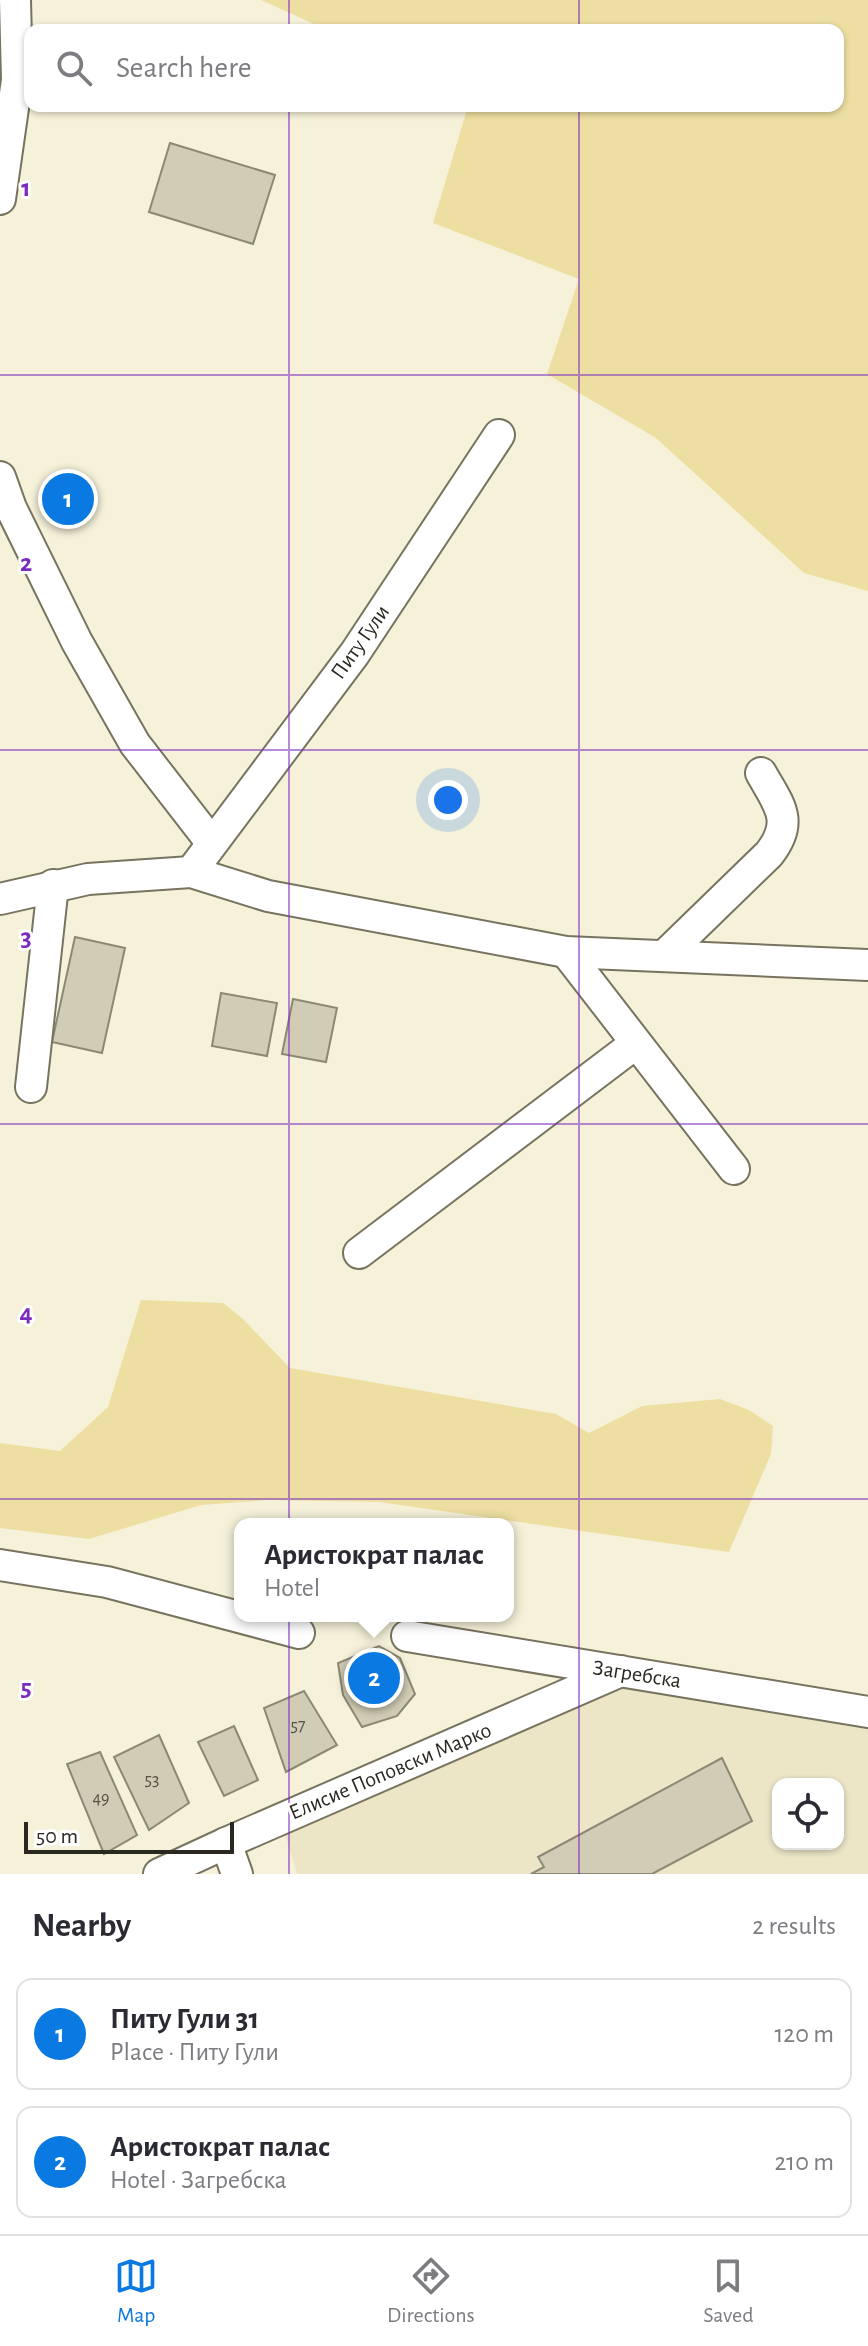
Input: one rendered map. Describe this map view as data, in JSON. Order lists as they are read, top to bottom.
{
  "streets": {
    "street": ["Питу Гули", "Загребска", "Елисие Поповски Марко"]
  },
  "crossings": [
    ["Загребска", "Елисие Поповски Марко"]
  ],
  "house_numbers": ["57", "53", "49"],
  "scale_bar": "50 m",
  "page": {
    "search": "Search here",
    "pins": ["1", "2"],
    "popup": ["Аристократ палас", "Hotel"],
    "scale": "50 m",
    "heading": ["Nearby", "2 results"],
    "list": [
      {
        "mark": "1",
        "name": "Питу Гули 31",
        "note": "Place · Питу Гули",
        "value": "120 m"
      },
      {
        "mark": "2",
        "name": "Аристократ палас",
        "note": "Hotel · Загребска",
        "value": "210 m"
      }
    ],
    "nav": ["Map", "Directions", "Saved"]
  },
  "grid": {
    "rows": [
      "1",
      "2",
      "3",
      "4",
      "5"
    ]
  }
}
